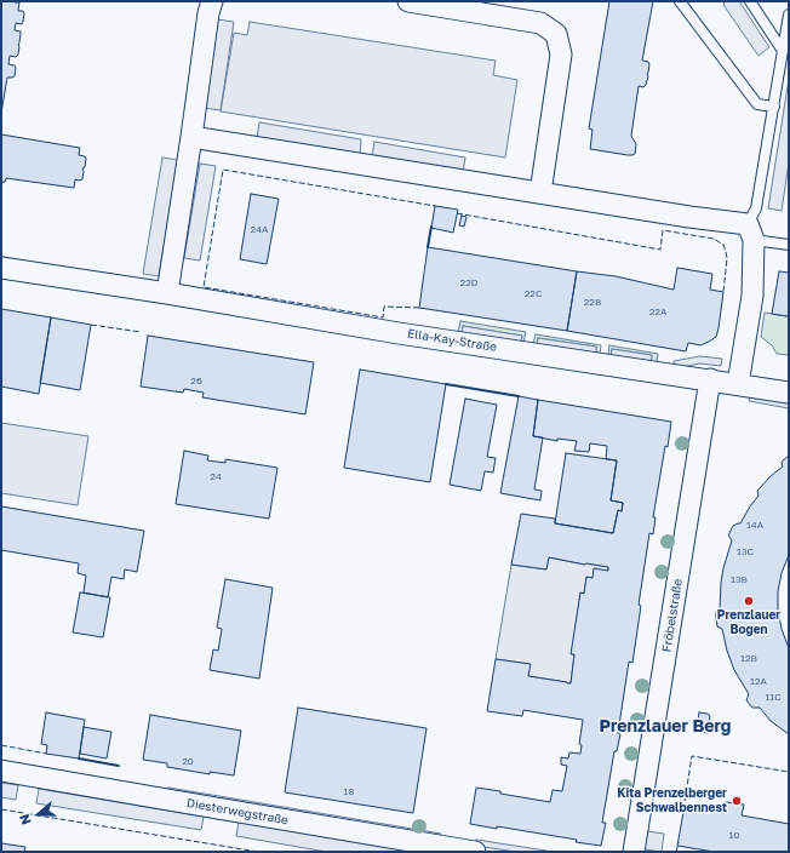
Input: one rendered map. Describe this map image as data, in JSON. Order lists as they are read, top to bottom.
{
  "streets": {
    "street": ["Ella-Kay-Straße", "Fröbelstraße", "Diesterwegstraße"]
  },
  "crossings": [
    ["Ella-Kay-Straße", "Fröbelstraße"]
  ],
  "districts": ["Prenzlauer Berg"],
  "places": ["Prenzlauer Bogen", "Kita Prenzelberger Schwalbennest"],
  "house_numbers": [
    "24A",
    "22D",
    "22C",
    "22B",
    "22A",
    "26",
    "24",
    "14A",
    "13C",
    "13B",
    "12B",
    "12A",
    "11C",
    "20",
    "18",
    "10"
  ],
  "north": "left"
}
